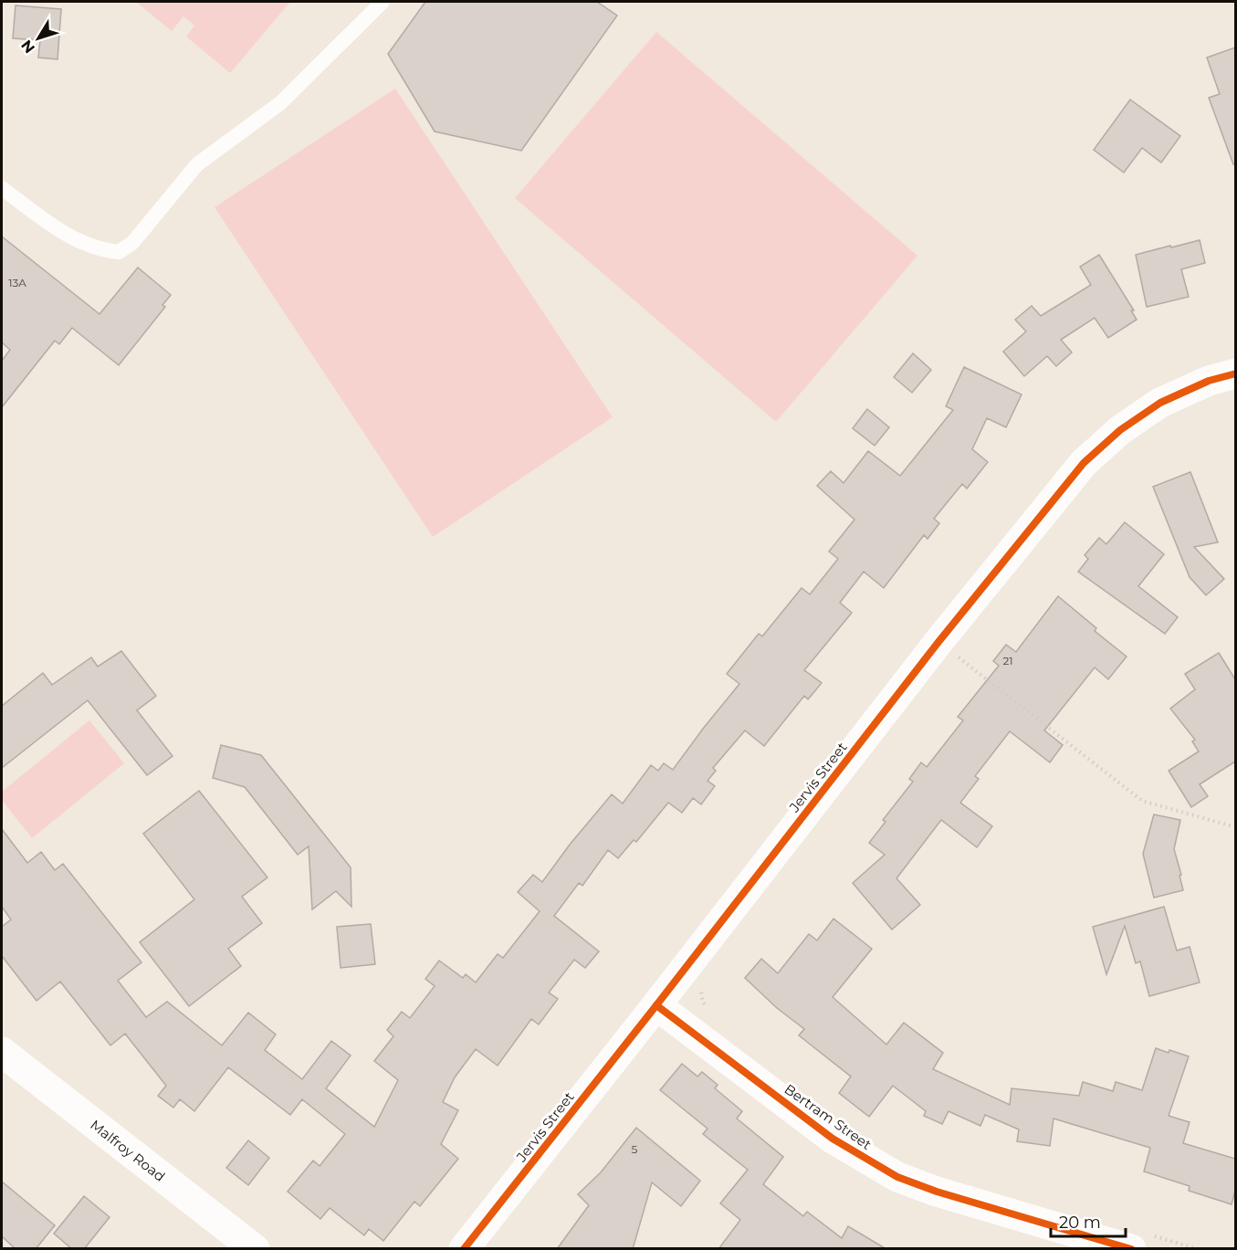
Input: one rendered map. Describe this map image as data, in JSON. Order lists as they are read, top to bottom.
{
  "streets": {
    "street": ["Jervis Street", "Bertram Street", "Malfroy Road"]
  },
  "crossings": [
    ["Jervis Street", "Bertram Street"]
  ],
  "house_numbers": ["13A", "21", "5"],
  "scale_bar": "20 m",
  "north": "bottom left"
}
